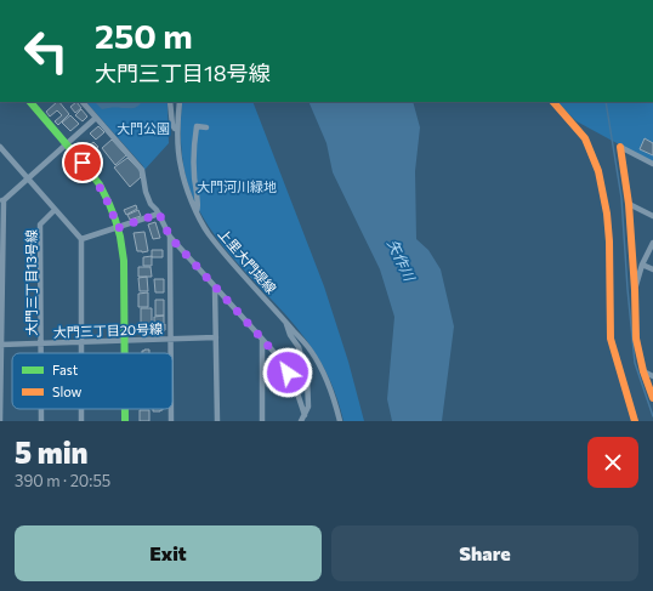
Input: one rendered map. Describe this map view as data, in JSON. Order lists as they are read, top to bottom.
{
  "streets": {
    "street": ["上里大門堤線", "大門三丁目13号線", "大門三丁目20号線"]
  },
  "crossings": [
    ["大門三丁目13号線", "大門三丁目20号線"]
  ],
  "water": ["矢作川"],
  "parks": ["大門公園", "大門河川緑地"],
  "legend": ["Fast", "Slow"],
  "page": {
    "turn": ["250 m", "大門三丁目18号線"],
    "heading": ["5 min", "390 m · 20:55"],
    "buttons": ["Exit", "Share"]
  }
}
